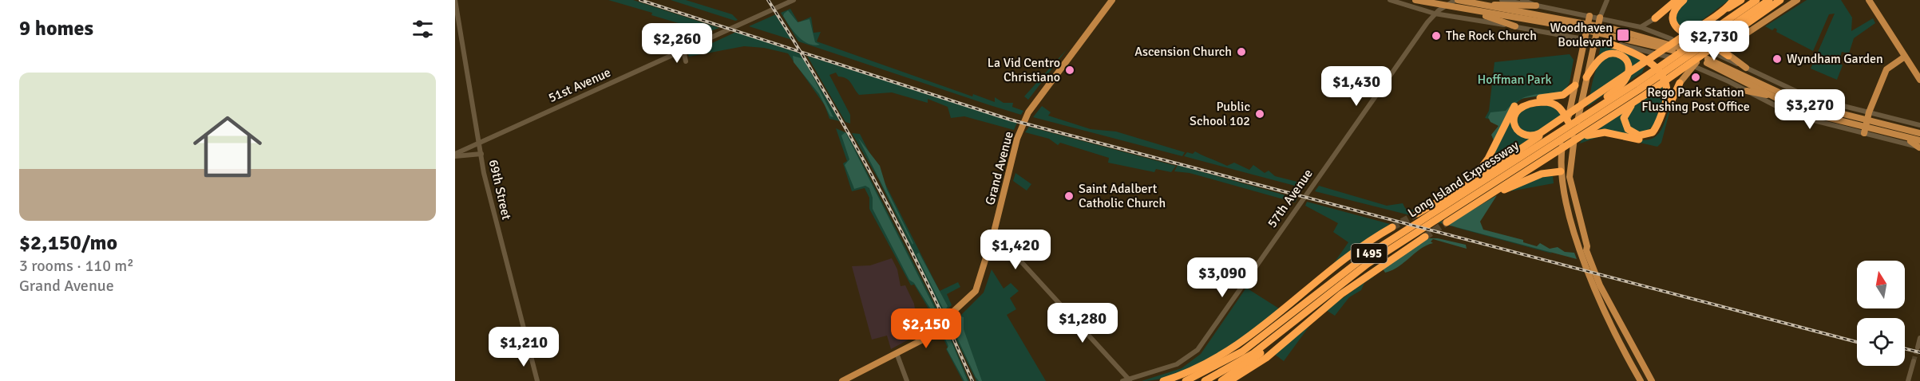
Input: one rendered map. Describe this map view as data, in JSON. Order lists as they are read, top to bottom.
{
  "streets": {
    "highway": ["Long Island Expressway", "I 495"],
    "main road": ["Grand Avenue"],
    "street": ["51st Avenue", "69th Street", "57th Avenue"]
  },
  "crossings": [
    ["51st Avenue", "69th Street"]
  ],
  "parks": ["Hoffman Park"],
  "places": {
    "transit": ["Woodhaven Boulevard"],
    "other": [
      "The Rock Church",
      "Ascension Church",
      "Wyndham Garden",
      "La Vid Centro Christiano",
      "Rego Park Station Flushing Post Office",
      "Public School 102",
      "Saint Adalbert Catholic Church"
    ]
  },
  "north": "top",
  "page": {
    "heading": "9 homes",
    "price": [
      "$2,730",
      "$2,260",
      "$1,430",
      "$3,270",
      "$1,420",
      "$3,090",
      "$1,280",
      "$2,150",
      "$1,210"
    ],
    "list": [
      {
        "name": "$2,150/mo",
        "note": "3 rooms · 110 m² · Grand Avenue"
      }
    ]
  }
}
